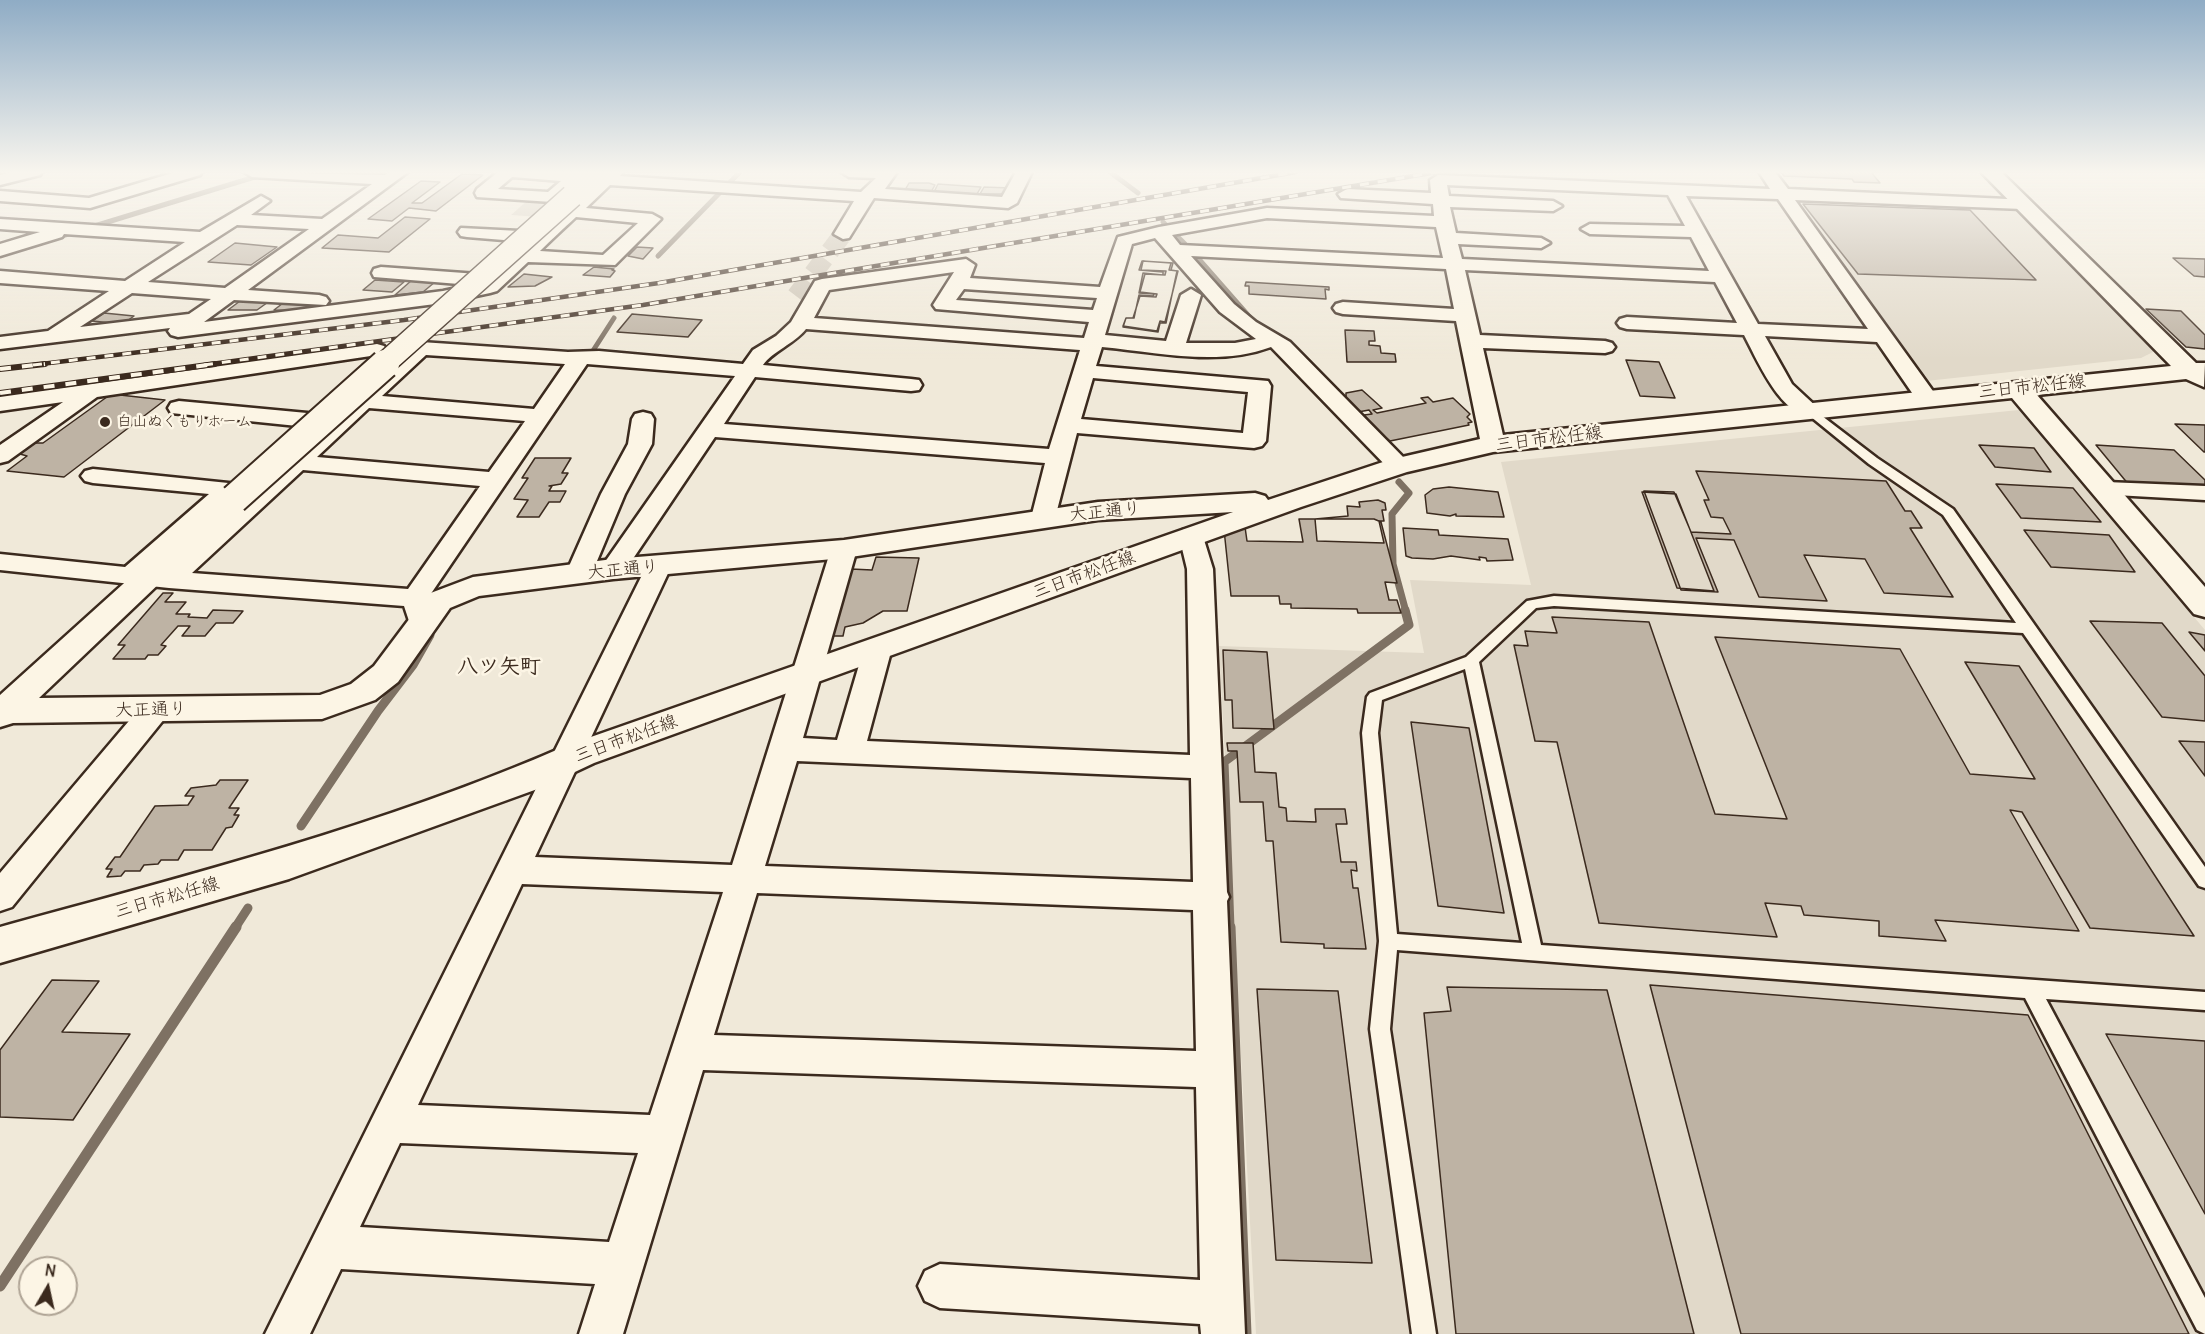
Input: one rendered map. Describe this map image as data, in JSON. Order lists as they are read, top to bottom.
{
  "streets": {
    "street": ["三日市松任線", "大正通り"]
  },
  "crossings": [
    ["三日市松任線", "大正通り"]
  ],
  "districts": ["八ツ矢町"],
  "places": ["白山ぬくもりホーム"],
  "north": "top"
}
